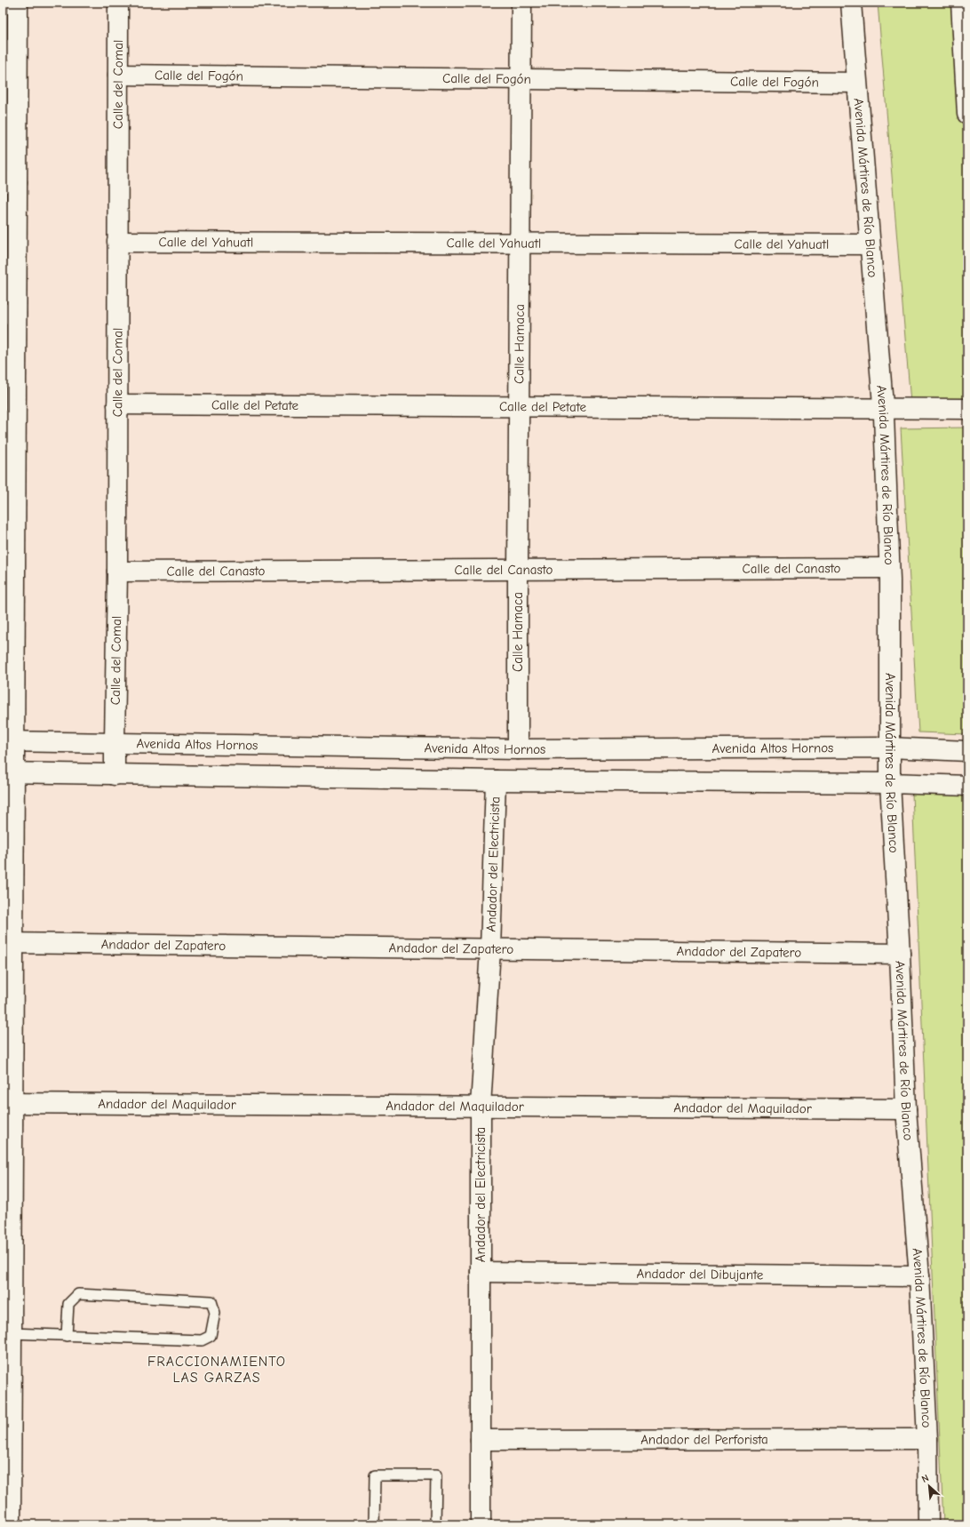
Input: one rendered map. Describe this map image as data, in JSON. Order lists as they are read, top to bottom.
{
  "streets": {
    "street": [
      "Calle del Fogón",
      "Calle del Comal",
      "Avenida Mártires de Río Blanco",
      "Calle del Yahuatl",
      "Calle Hamaca",
      "Calle del Petate",
      "Calle del Canasto",
      "Avenida Altos Hornos",
      "Andador del Electricista",
      "Andador del Zapatero",
      "Andador del Maquilador",
      "Andador del Dibujante",
      "Andador del Perforista"
    ]
  },
  "crossings": [
    ["Calle del Fogón", "Calle del Comal"],
    ["Calle del Fogón", "Avenida Mártires de Río Blanco"],
    ["Calle del Fogón", "Calle Hamaca"],
    ["Calle del Comal", "Calle del Yahuatl"],
    ["Calle del Comal", "Calle del Petate"],
    ["Calle del Comal", "Calle del Canasto"],
    ["Calle del Comal", "Avenida Altos Hornos"],
    ["Avenida Mártires de Río Blanco", "Calle del Yahuatl"],
    ["Avenida Mártires de Río Blanco", "Calle del Petate"],
    ["Avenida Mártires de Río Blanco", "Calle del Canasto"],
    ["Avenida Mártires de Río Blanco", "Avenida Altos Hornos"],
    ["Avenida Mártires de Río Blanco", "Andador del Zapatero"],
    ["Avenida Mártires de Río Blanco", "Andador del Maquilador"],
    ["Avenida Mártires de Río Blanco", "Andador del Dibujante"],
    ["Avenida Mártires de Río Blanco", "Andador del Perforista"],
    ["Calle del Yahuatl", "Calle Hamaca"],
    ["Calle Hamaca", "Calle del Petate"],
    ["Calle Hamaca", "Calle del Canasto"],
    ["Calle Hamaca", "Avenida Altos Hornos"],
    ["Andador del Electricista", "Andador del Zapatero"],
    ["Andador del Electricista", "Andador del Maquilador"],
    ["Andador del Electricista", "Andador del Dibujante"],
    ["Andador del Electricista", "Andador del Perforista"]
  ],
  "districts": ["FRACCIONAMIENTO LAS GARZAS"],
  "north": "top left"
}
